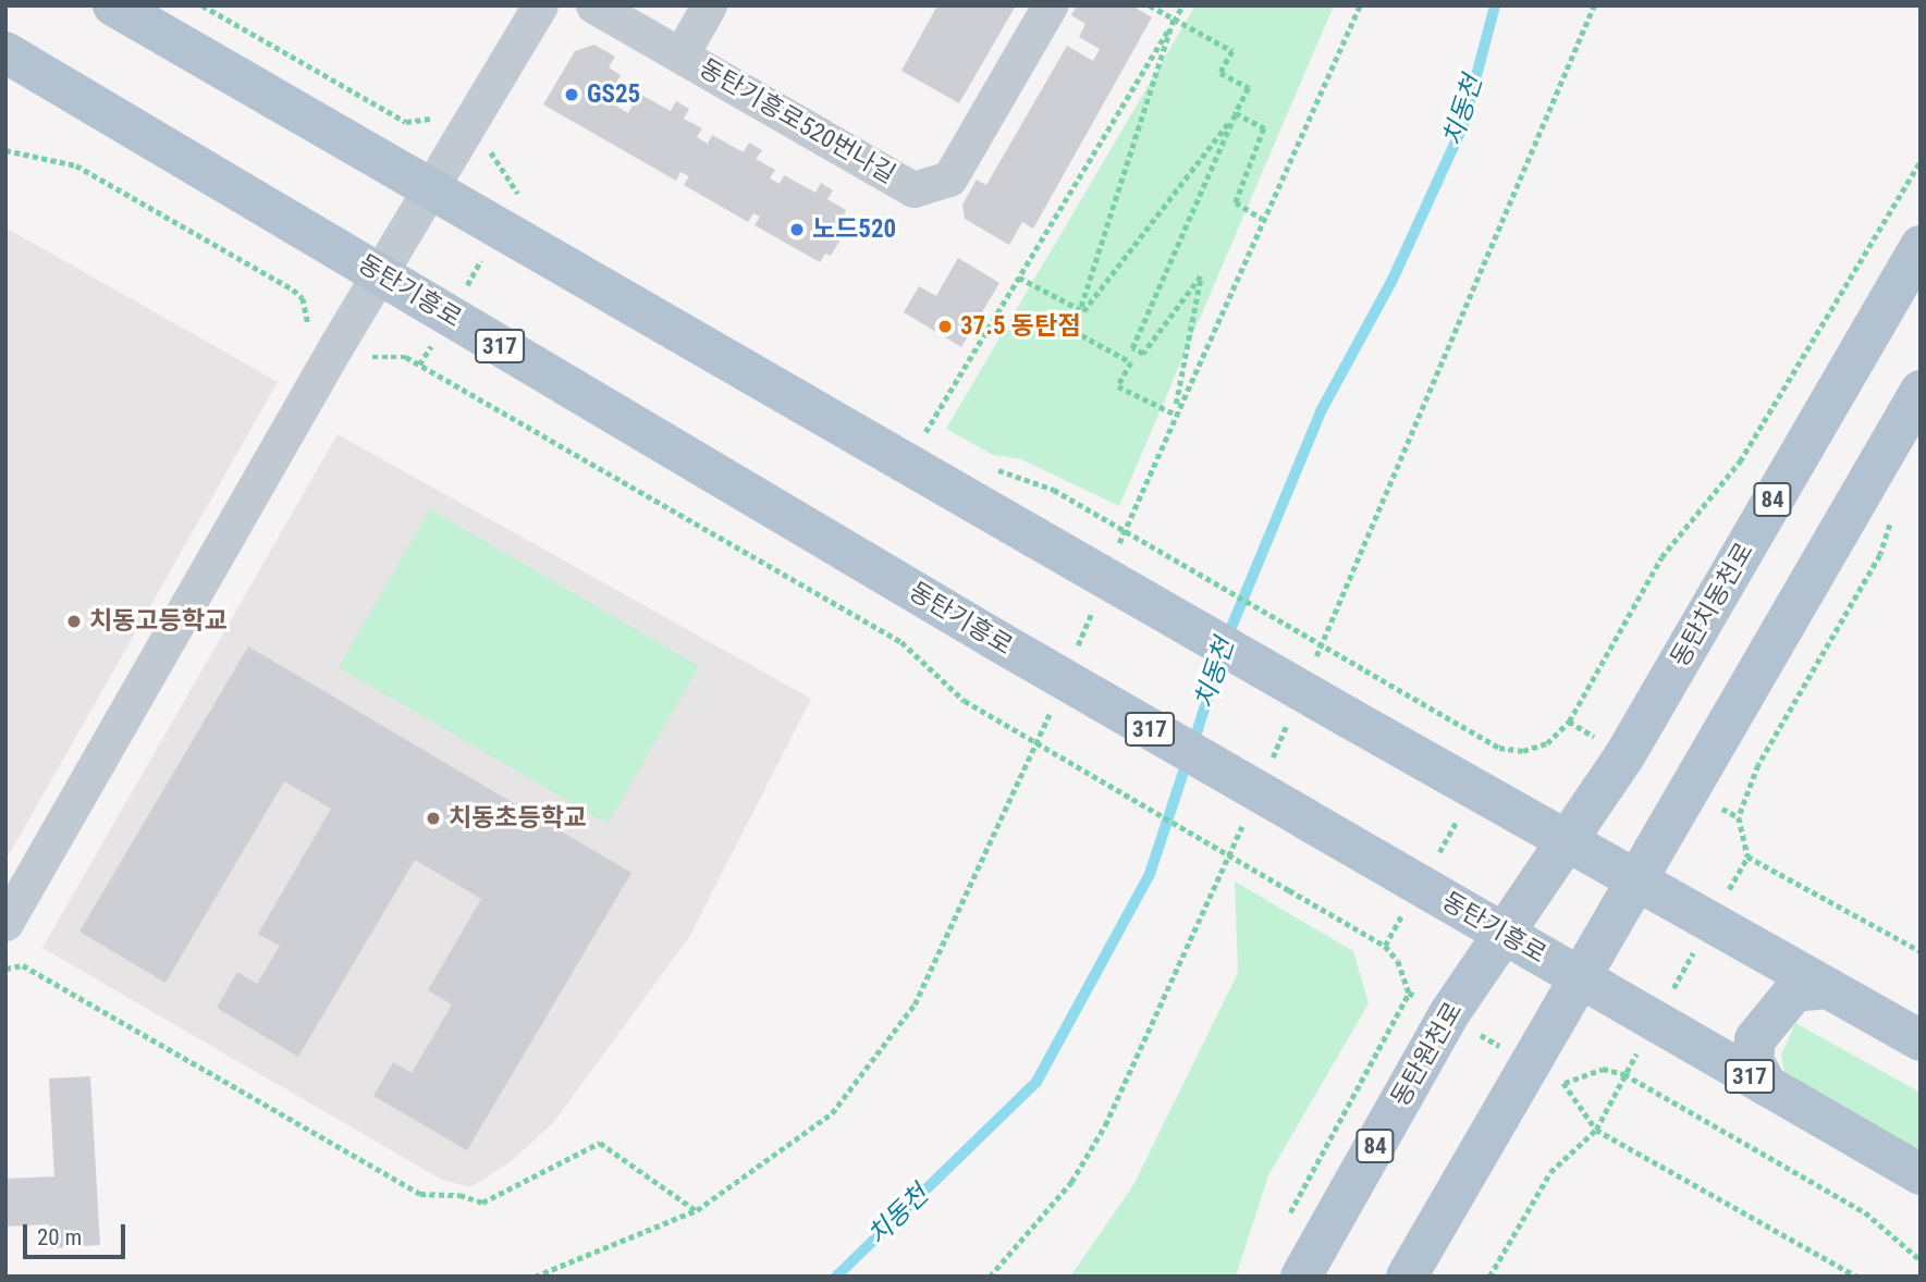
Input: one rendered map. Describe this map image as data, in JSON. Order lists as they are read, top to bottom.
{
  "streets": {
    "main road": [
      "동탄기흥로",
      "317",
      "84",
      "동탄치동천로",
      "동탄원천로"
    ],
    "street": ["동탄기흥로520번나길"]
  },
  "crossings": [
    ["동탄기흥로", "동탄원천로"],
    ["동탄치동천로", "동탄원천로"]
  ],
  "water": ["치동천"],
  "places": [
    "GS25",
    "노드520",
    "37.5 동탄점",
    "치동고등학교",
    "치동초등학교"
  ],
  "scale_bar": "20 m"
}
